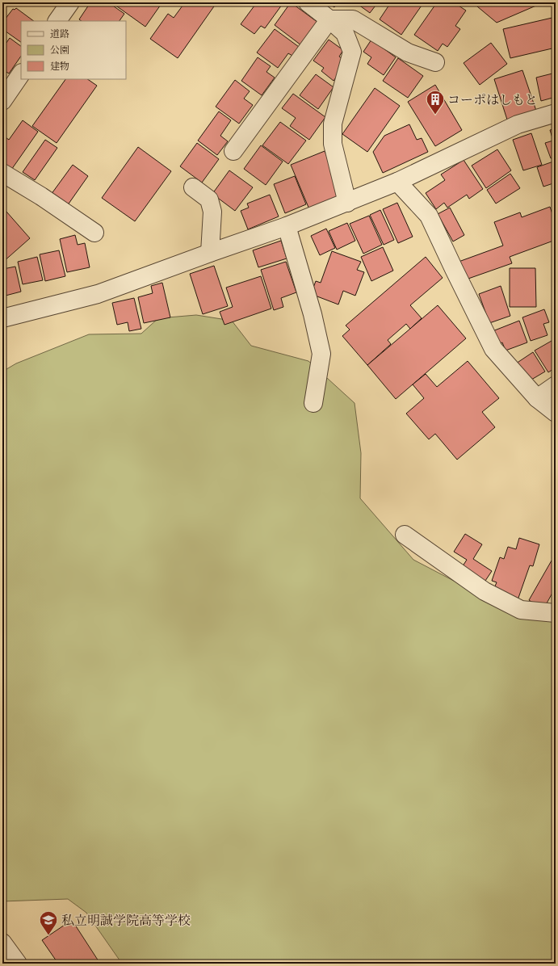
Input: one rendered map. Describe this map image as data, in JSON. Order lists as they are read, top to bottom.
{
  "places": {
    "building": ["コーポはしもと"],
    "school or university": ["私立明誠学院高等学校"]
  },
  "legend": ["道路", "公園", "建物"]
}
